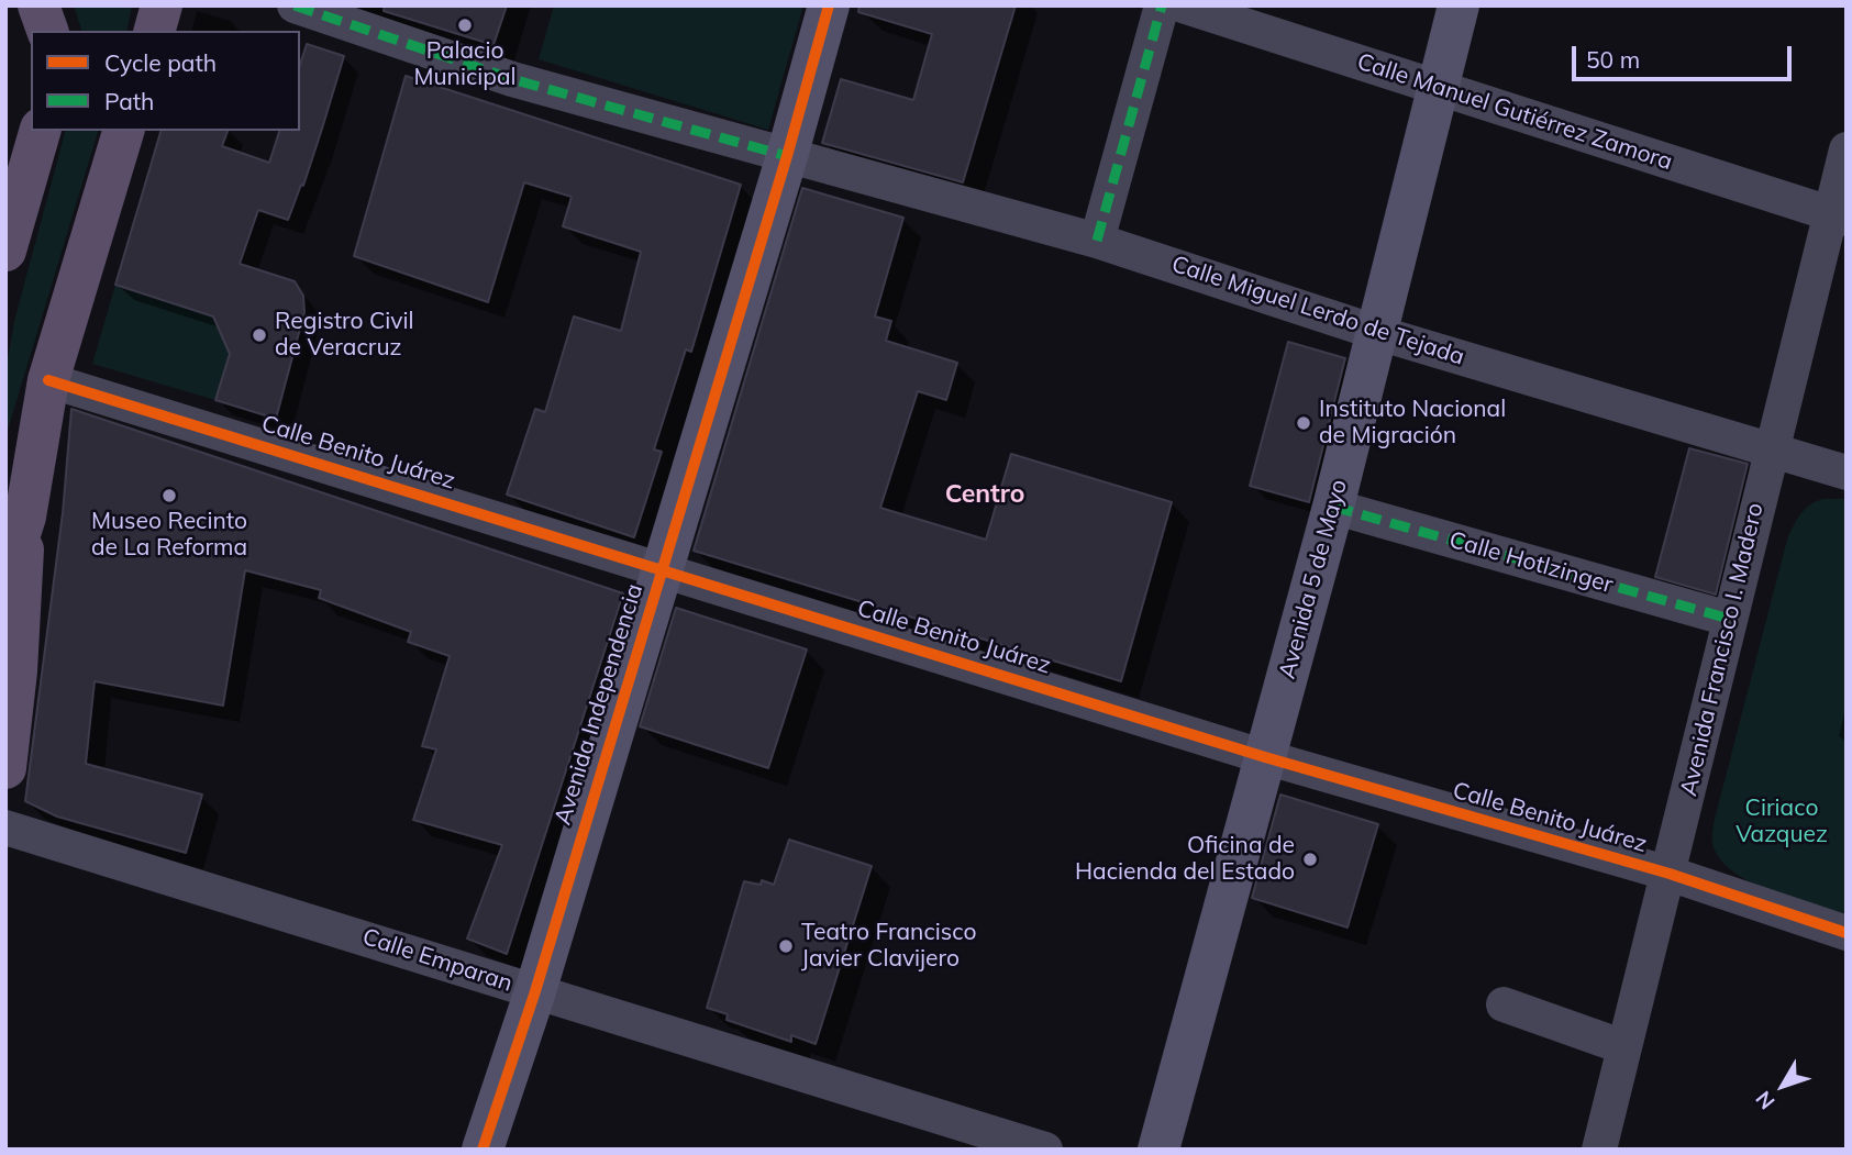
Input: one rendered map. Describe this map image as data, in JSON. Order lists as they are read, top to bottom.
{
  "streets": {
    "street": [
      "Calle Manuel Gutiérrez Zamora",
      "Calle Miguel Lerdo de Tejada",
      "Calle Benito Juárez",
      "Calle Hotlzinger",
      "Avenida 5 de Mayo",
      "Avenida Francisco I. Madero",
      "Avenida Independencia",
      "Calle Emparan"
    ]
  },
  "crossings": [
    ["Calle Manuel Gutiérrez Zamora", "Avenida 5 de Mayo"],
    ["Calle Manuel Gutiérrez Zamora", "Avenida Francisco I. Madero"],
    ["Calle Miguel Lerdo de Tejada", "Avenida 5 de Mayo"],
    ["Calle Miguel Lerdo de Tejada", "Avenida Francisco I. Madero"],
    ["Calle Miguel Lerdo de Tejada", "Avenida Independencia"],
    ["Calle Benito Juárez", "Avenida 5 de Mayo"],
    ["Calle Benito Juárez", "Avenida Francisco I. Madero"],
    ["Calle Benito Juárez", "Avenida Independencia"],
    ["Calle Hotlzinger", "Avenida 5 de Mayo"],
    ["Calle Hotlzinger", "Avenida Francisco I. Madero"],
    ["Avenida Independencia", "Calle Emparan"]
  ],
  "districts": ["Centro"],
  "parks": ["Ciriaco Vazquez"],
  "places": [
    "Palacio Municipal",
    "Registro Civil de Veracruz",
    "Instituto Nacional de Migración",
    "Museo Recinto de La Reforma",
    "Oficina de Hacienda del Estado",
    "Teatro Francisco Javier Clavijero"
  ],
  "legend": ["Cycle path", "Path"],
  "scale_bar": "50 m",
  "north": "bottom left"
}
